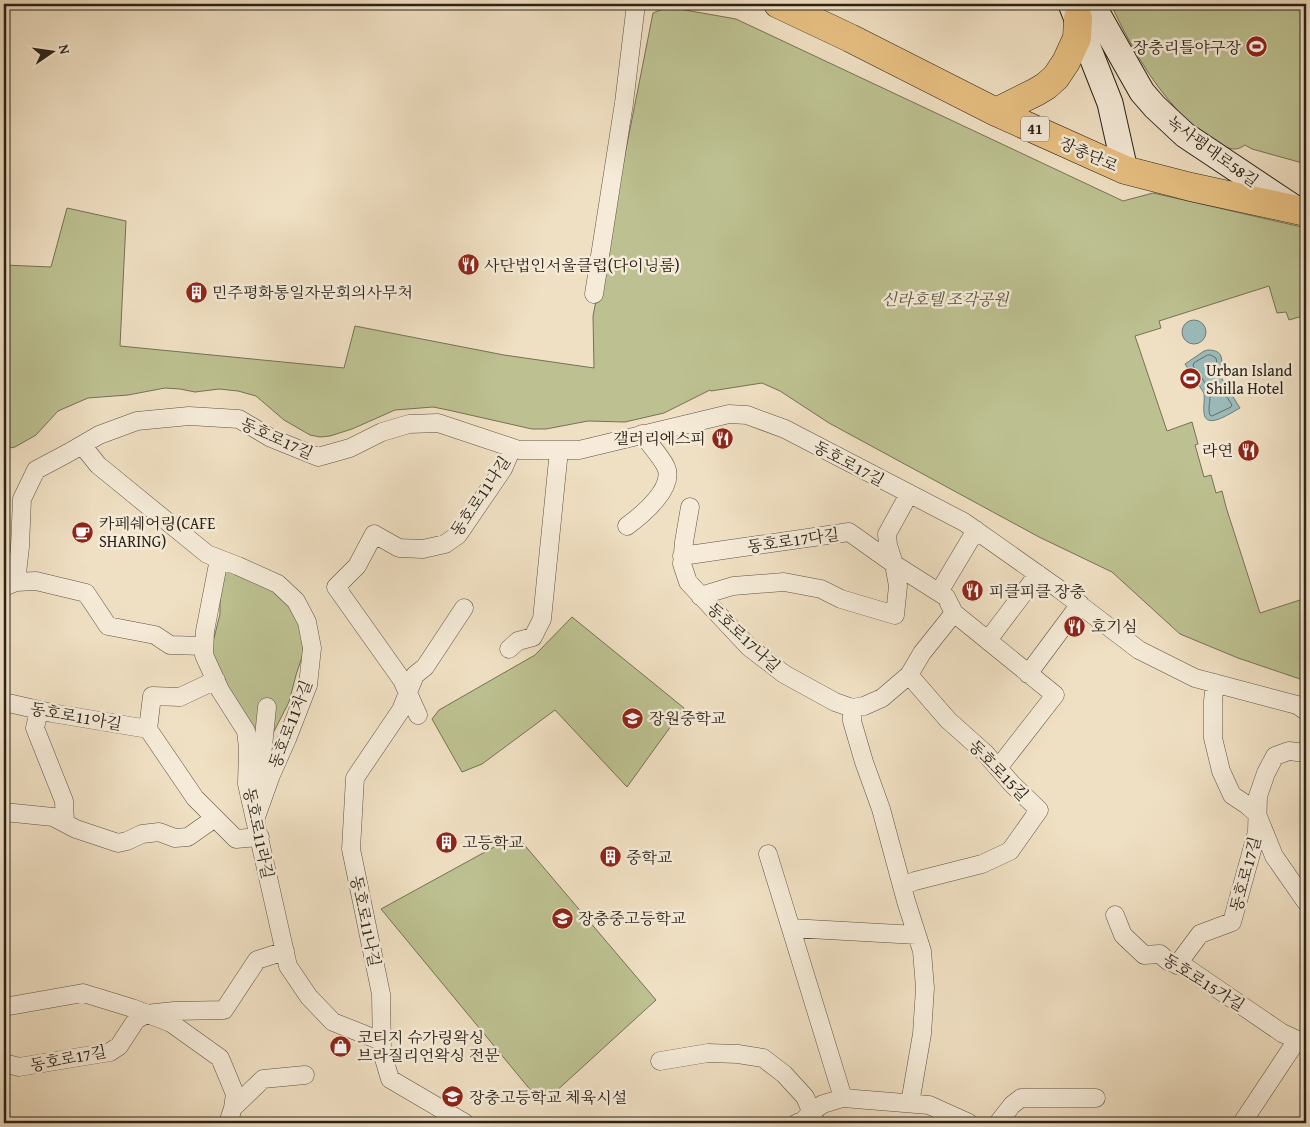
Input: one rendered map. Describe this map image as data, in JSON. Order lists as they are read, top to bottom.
{
  "streets": {
    "main road": ["41", "녹사평대로58길", "장충단로"],
    "street": [
      "동호로17길",
      "동호로11나길",
      "동호로17다길",
      "동호로17나길",
      "동호로11아길",
      "동호로11차길",
      "동호로15길",
      "동호로11라길",
      "동호로15가길"
    ]
  },
  "crossings": [
    ["녹사평대로58길", "장충단로"],
    ["동호로17길", "동호로11나길"],
    ["동호로17길", "동호로11차길"],
    ["동호로17길", "동호로15가길"],
    ["동호로11나길", "동호로11라길"],
    ["동호로17다길", "동호로17나길"],
    ["동호로11차길", "동호로11라길"]
  ],
  "parks": ["신라호텔 조각공원"],
  "places": {
    "sports": ["장충리틀야구장", "Urban Island Shilla Hotel"],
    "restaurant": [
      "사단법인서울클럽(다이닝룸)",
      "갤러리에스피",
      "라연",
      "피클피클 장충",
      "호기심"
    ],
    "building": ["민주평화통일자문회의사무처", "고등학교", "중학교"],
    "cafe": ["카페쉐어링(CAFE SHARING)"],
    "school or university": ["장원중학교", "장충중고등학교", "장충고등학교 체육시설"],
    "shop": ["코티지 슈가링왁싱 브라질리언왁싱 전문"]
  },
  "north": "right"
}
